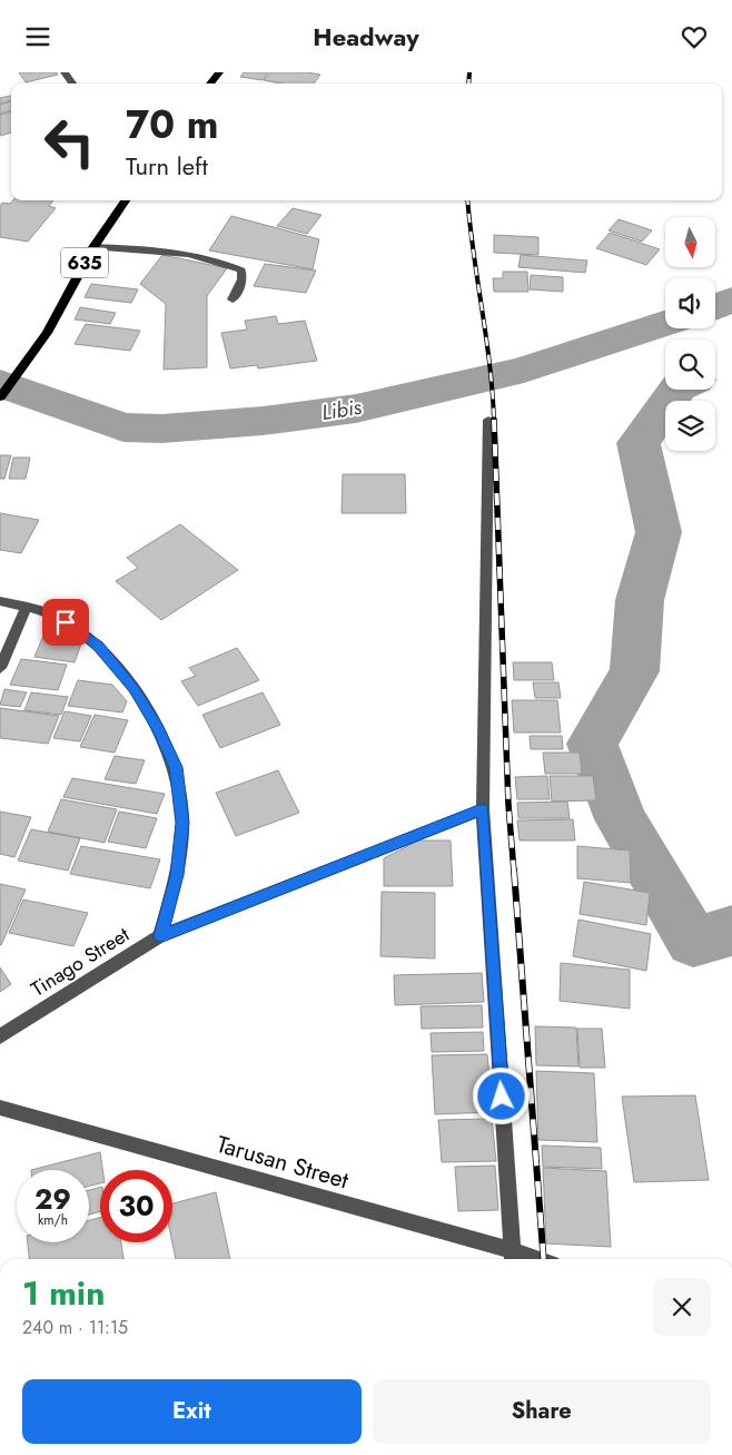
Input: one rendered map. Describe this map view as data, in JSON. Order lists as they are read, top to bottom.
{
  "streets": {
    "main road": ["635"],
    "street": ["Tinago Street", "Tarusan Street"]
  },
  "water": ["Libis"],
  "north": "bottom",
  "page": {
    "header": "Headway",
    "turn": ["70 m", "Turn left"],
    "speed": "29 km/h",
    "limit": "30",
    "heading": ["1 min", "240 m · 11:15"],
    "buttons": ["Exit", "Share"]
  }
}
